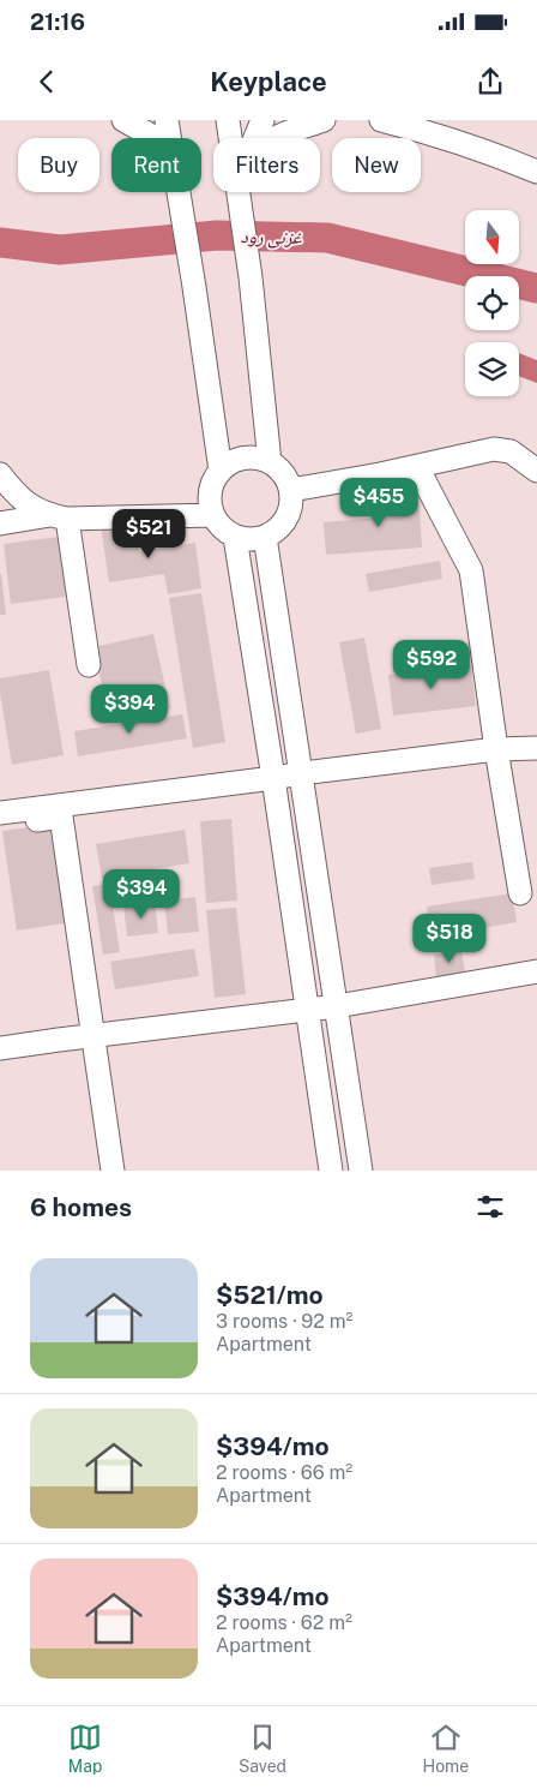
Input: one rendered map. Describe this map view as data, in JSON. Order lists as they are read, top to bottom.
{
  "water": ["غزنی رود"],
  "north": "bottom",
  "page": {
    "status": "21:16",
    "header": "Keyplace",
    "chip": [
      "Buy",
      "Rent",
      "Filters",
      "New"
    ],
    "price": [
      "$455",
      "$521",
      "$592",
      "$394",
      "$394",
      "$518"
    ],
    "heading": "6 homes",
    "list": [
      {
        "name": "$521/mo",
        "note": "3 rooms · 92 m² · Apartment"
      },
      {
        "name": "$394/mo",
        "note": "2 rooms · 66 m² · Apartment"
      },
      {
        "name": "$394/mo",
        "note": "2 rooms · 62 m² · Apartment"
      }
    ],
    "tabs": ["Map", "Saved", "Home"]
  }
}
